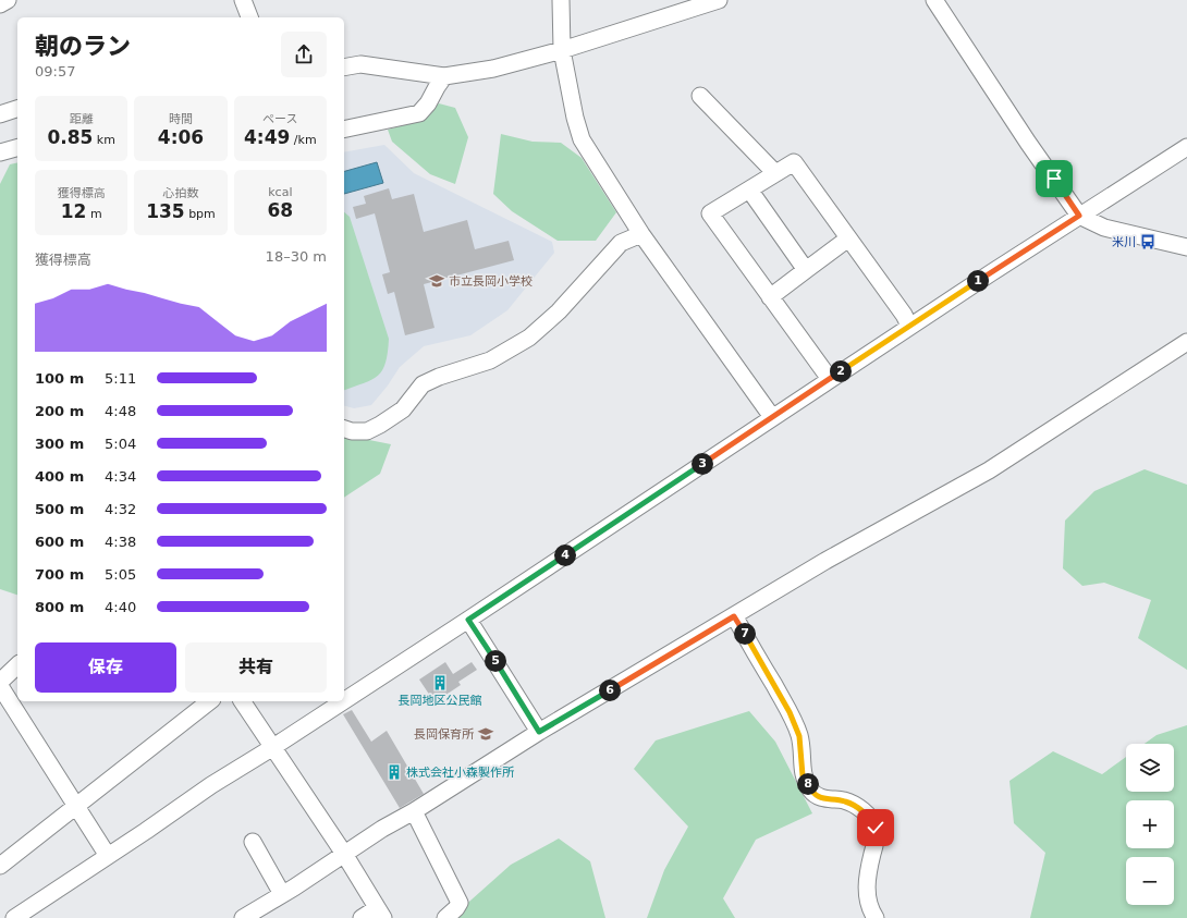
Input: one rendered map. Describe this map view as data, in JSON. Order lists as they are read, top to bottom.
{
  "places": {
    "bus stop": ["米川"],
    "school or university": ["市立長岡小学校", "長岡保育所"],
    "building": ["長岡地区公民館", "株式会社小森製作所"]
  },
  "page": {
    "heading": ["朝のラン", "09:57"],
    "stats": [
      ["距離", "0.85 km"],
      ["時間", "4:06"],
      ["ペース", "4:49 /km"],
      ["獲得標高", "12 m"],
      ["心拍数", "135 bpm"],
      ["kcal", "68"]
    ],
    "chart": ["獲得標高", "18–30 m"],
    "pins": [
      "1",
      "2",
      "3",
      "4",
      "7",
      "5",
      "6",
      "8"
    ],
    "list": [
      {
        "name": "100 m",
        "note": "5:11"
      },
      {
        "name": "200 m",
        "note": "4:48"
      },
      {
        "name": "300 m",
        "note": "5:04"
      },
      {
        "name": "400 m",
        "note": "4:34"
      },
      {
        "name": "500 m",
        "note": "4:32"
      },
      {
        "name": "600 m",
        "note": "4:38"
      },
      {
        "name": "700 m",
        "note": "5:05"
      },
      {
        "name": "800 m",
        "note": "4:40"
      }
    ],
    "buttons": ["保存", "共有"],
    "map_buttons": ["+", "−"]
  }
}
